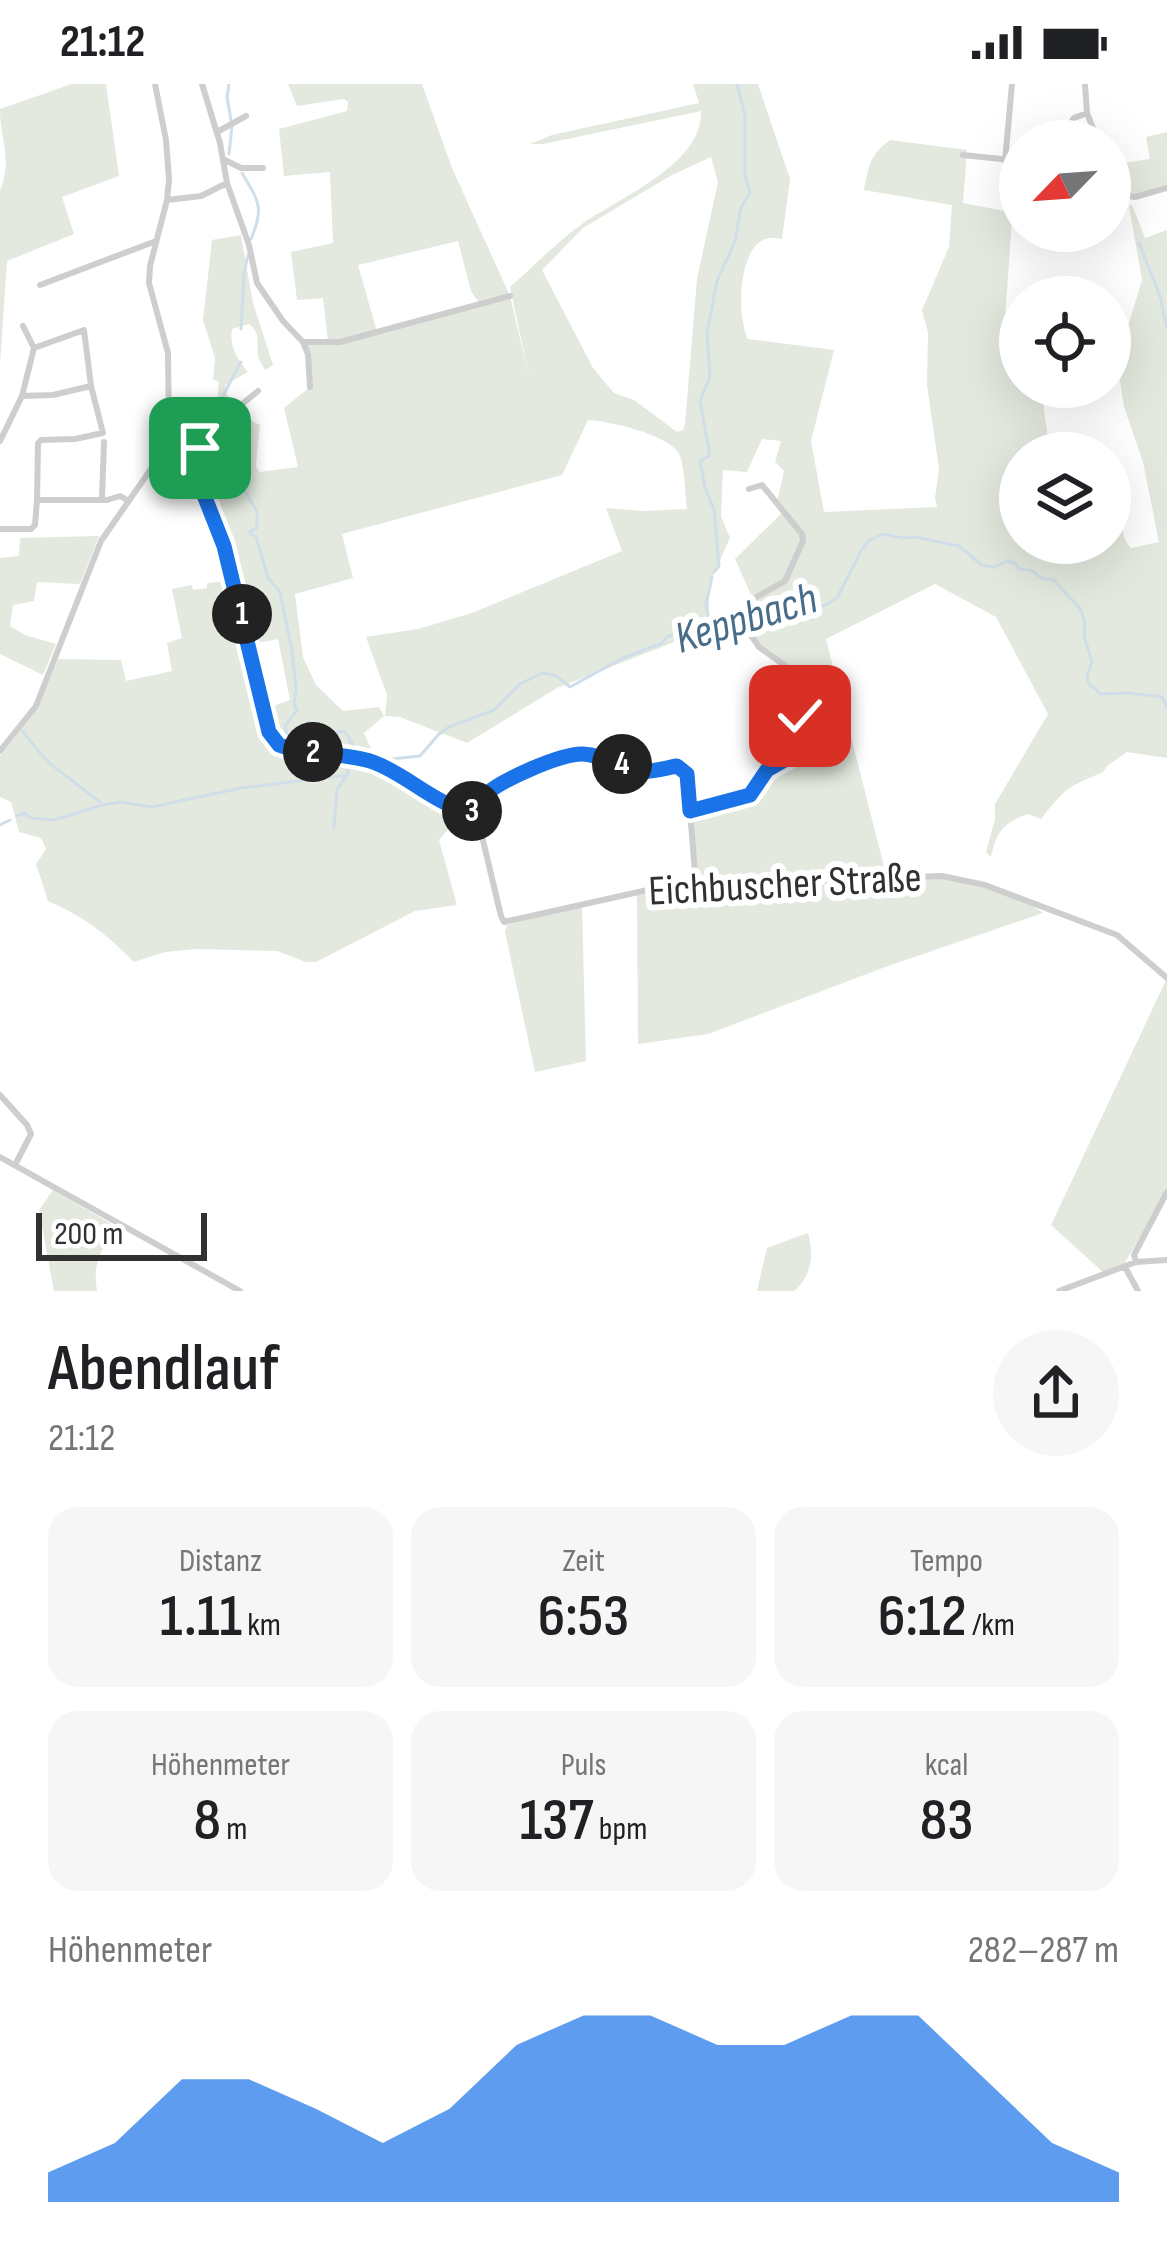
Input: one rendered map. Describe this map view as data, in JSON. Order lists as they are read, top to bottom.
{
  "streets": {
    "street": ["Eichbuscher Straße"]
  },
  "water": ["Keppbach"],
  "scale_bar": "200 m",
  "north": "bottom left",
  "page": {
    "status": "21:12",
    "pins": [
      "1",
      "2",
      "4",
      "3"
    ],
    "scale": "200 m",
    "heading": ["Abendlauf", "21:12"],
    "stats": [
      ["Distanz", "1.11 km"],
      ["Zeit", "6:53"],
      ["Tempo", "6:12 /km"],
      ["Höhenmeter", "8 m"],
      ["Puls", "137 bpm"],
      ["kcal", "83"]
    ],
    "chart": ["Höhenmeter", "282–287 m"]
  }
}
